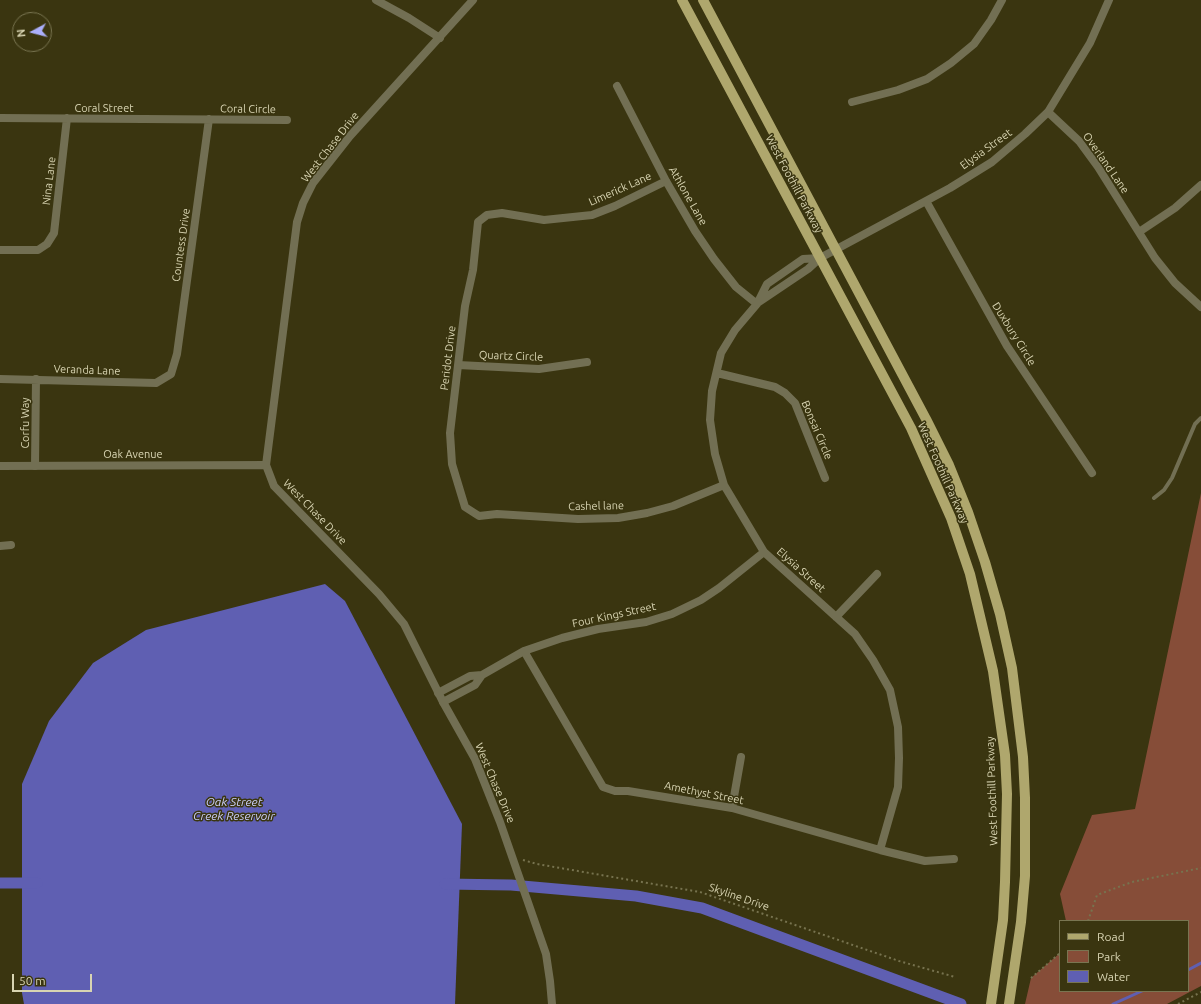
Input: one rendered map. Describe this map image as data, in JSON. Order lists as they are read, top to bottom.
{
  "streets": {
    "main road": ["West Foothill Parkway"],
    "street": [
      "Coral Street",
      "Coral Circle",
      "West Chase Drive",
      "Elysia Street",
      "Overland Lane",
      "Nina Lane",
      "Limerick Lane",
      "Athlone Lane",
      "Countess Drive",
      "Duxbury Circle",
      "Quartz Circle",
      "Peridot Drive",
      "Veranda Lane",
      "Corfu Way",
      "Bonsai Circle",
      "Oak Avenue",
      "Cashel lane",
      "Four Kings Street",
      "Amethyst Street"
    ],
    "path": ["Skyline Drive"]
  },
  "crossings": [
    ["Coral Street", "Coral Circle"],
    ["Coral Street", "Nina Lane"],
    ["Coral Street", "Countess Drive"],
    ["Coral Circle", "Countess Drive"],
    ["West Chase Drive", "Oak Avenue"],
    ["West Chase Drive", "Four Kings Street"],
    ["West Chase Drive", "Skyline Drive"],
    ["Elysia Street", "Overland Lane"],
    ["Elysia Street", "West Foothill Parkway"],
    ["Elysia Street", "Athlone Lane"],
    ["Elysia Street", "Duxbury Circle"],
    ["Elysia Street", "Bonsai Circle"],
    ["Elysia Street", "Cashel lane"],
    ["Elysia Street", "Four Kings Street"],
    ["Elysia Street", "Amethyst Street"],
    ["Limerick Lane", "Athlone Lane"],
    ["Limerick Lane", "Peridot Drive"],
    ["Countess Drive", "Veranda Lane"],
    ["Quartz Circle", "Peridot Drive"],
    ["Peridot Drive", "Cashel lane"],
    ["Veranda Lane", "Corfu Way"],
    ["Corfu Way", "Oak Avenue"],
    ["Four Kings Street", "Amethyst Street"]
  ],
  "water": ["Oak Street Creek Reservoir"],
  "legend": ["Road", "Park", "Water"],
  "scale_bar": "50 m",
  "north": "left"
}
